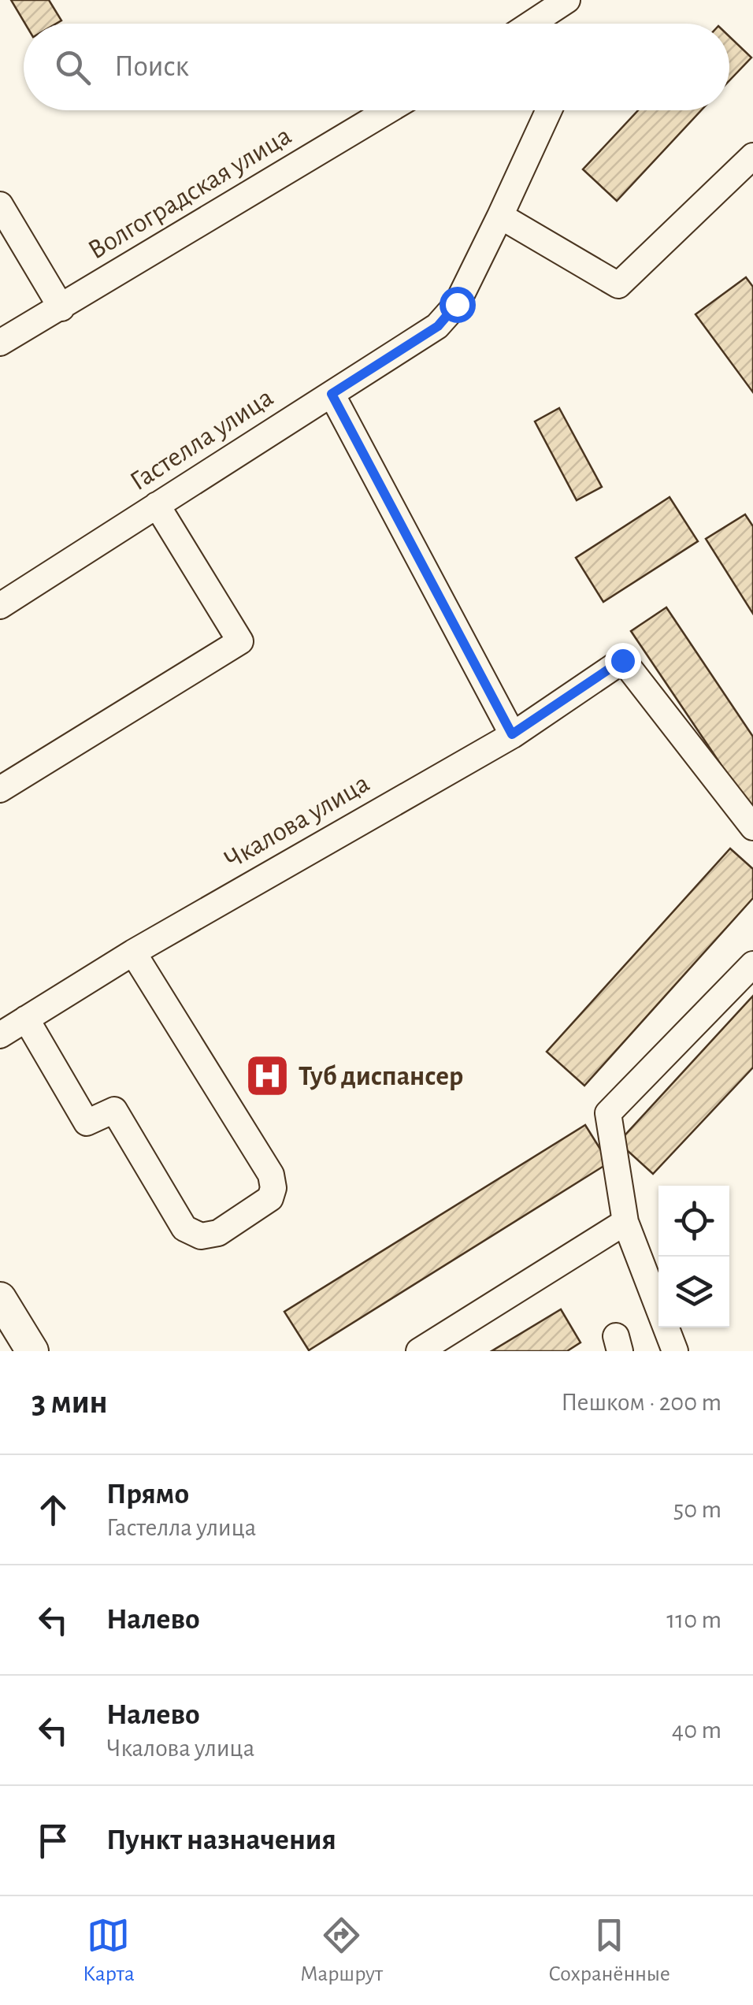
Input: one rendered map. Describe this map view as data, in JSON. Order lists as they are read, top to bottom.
{
  "streets": {
    "street": ["Волгоградская улица", "Гастелла улица", "Чкалова улица"]
  },
  "places": {
    "hospital": ["Туб диспансер"]
  },
  "page": {
    "search": "Поиск",
    "heading": ["3 мин", "Пешком · 200 m"],
    "list": [
      ["Прямо", "Гастелла улица", "50 m"],
      ["Налево", "110 m"],
      ["Налево", "Чкалова улица", "40 m"],
      "Пункт назначения"
    ],
    "nav": ["Карта", "Маршрут", "Сохранённые"]
  }
}
